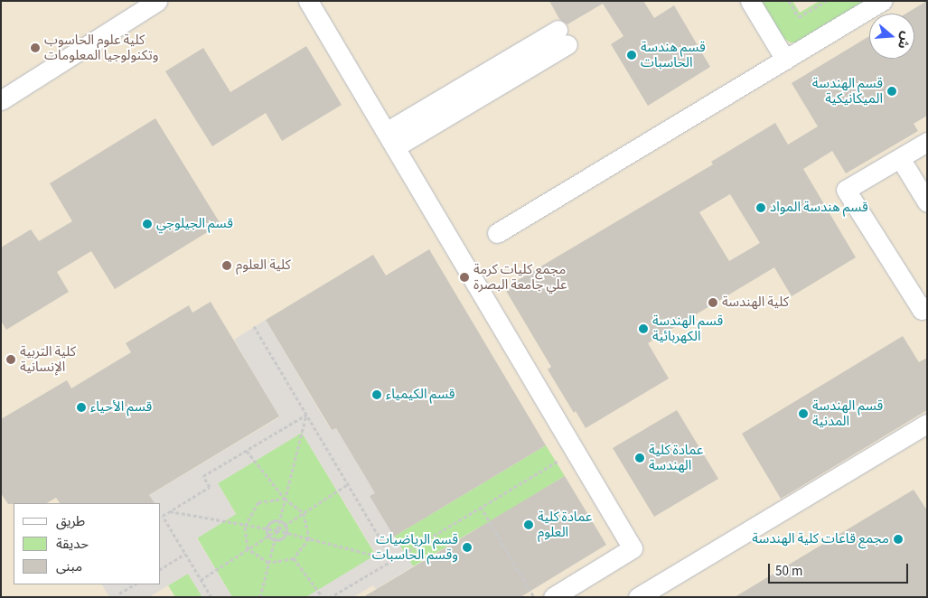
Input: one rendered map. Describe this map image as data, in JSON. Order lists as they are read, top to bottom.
{
  "places": [
    "كلية علوم الحاسوب وتكنولوجيا المعلومات",
    "قسم هندسة الحاسبات",
    "قسم الهندسة الميكانيكية",
    "قسم هندسة المواد",
    "قسم الجيلوجي",
    "كلية العلوم",
    "مجمع كليات كرمة علي جامعة البصرة",
    "كلية الهندسة",
    "قسم الهندسة الكهربائية",
    "كلية التربية الإنسانية",
    "قسم الكيمياء",
    "قسم الأحياء",
    "قسم الهندسة المدنية",
    "عمادة كلية الهندسة",
    "عمادة كلية العلوم",
    "مجمع قاعات كلية الهندسة",
    "قسم الرياضيات وقسم الحاسبات"
  ],
  "legend": ["طريق", "حديقة", "مبنى"],
  "scale_bar": "50 m",
  "north": "right"
}
